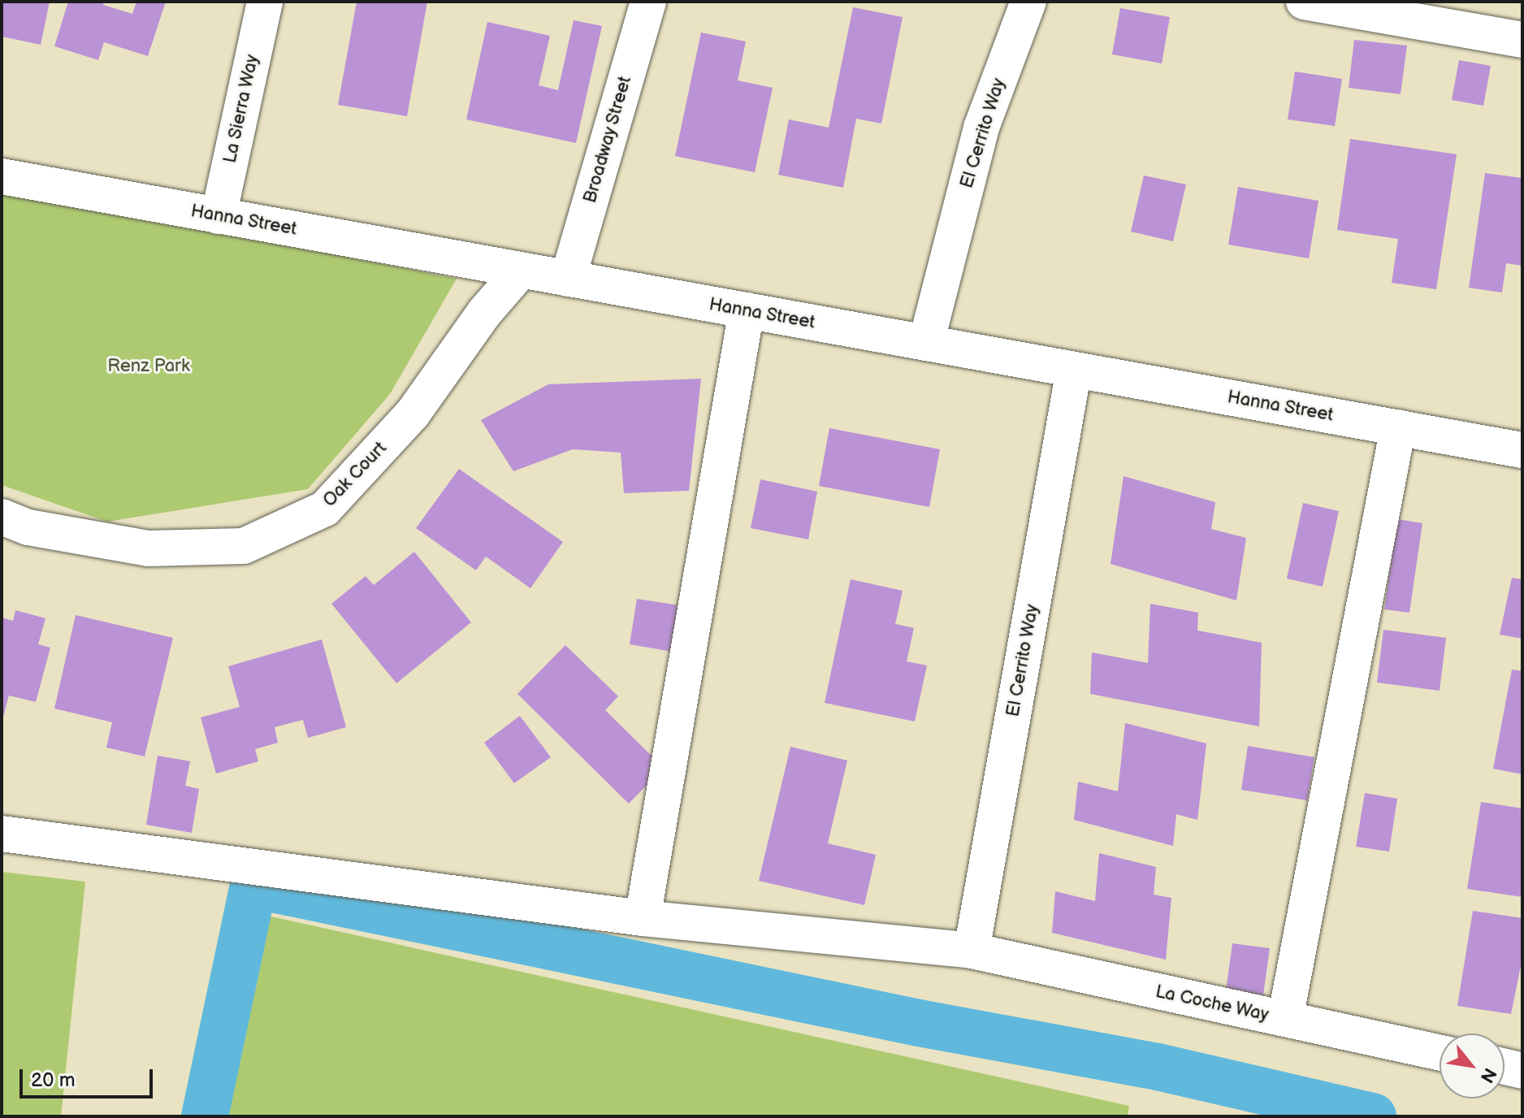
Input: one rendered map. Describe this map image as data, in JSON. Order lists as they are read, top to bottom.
{
  "streets": {
    "street": [
      "La Sierra Way",
      "El Cerrito Way",
      "Broadway Street",
      "Hanna Street",
      "Oak Court",
      "La Coche Way"
    ]
  },
  "crossings": [
    ["La Sierra Way", "Hanna Street"],
    ["El Cerrito Way", "Hanna Street"],
    ["El Cerrito Way", "La Coche Way"],
    ["Broadway Street", "Hanna Street"],
    ["Hanna Street", "Oak Court"]
  ],
  "parks": ["Renz Park"],
  "scale_bar": "20 m",
  "north": "bottom right"
}
